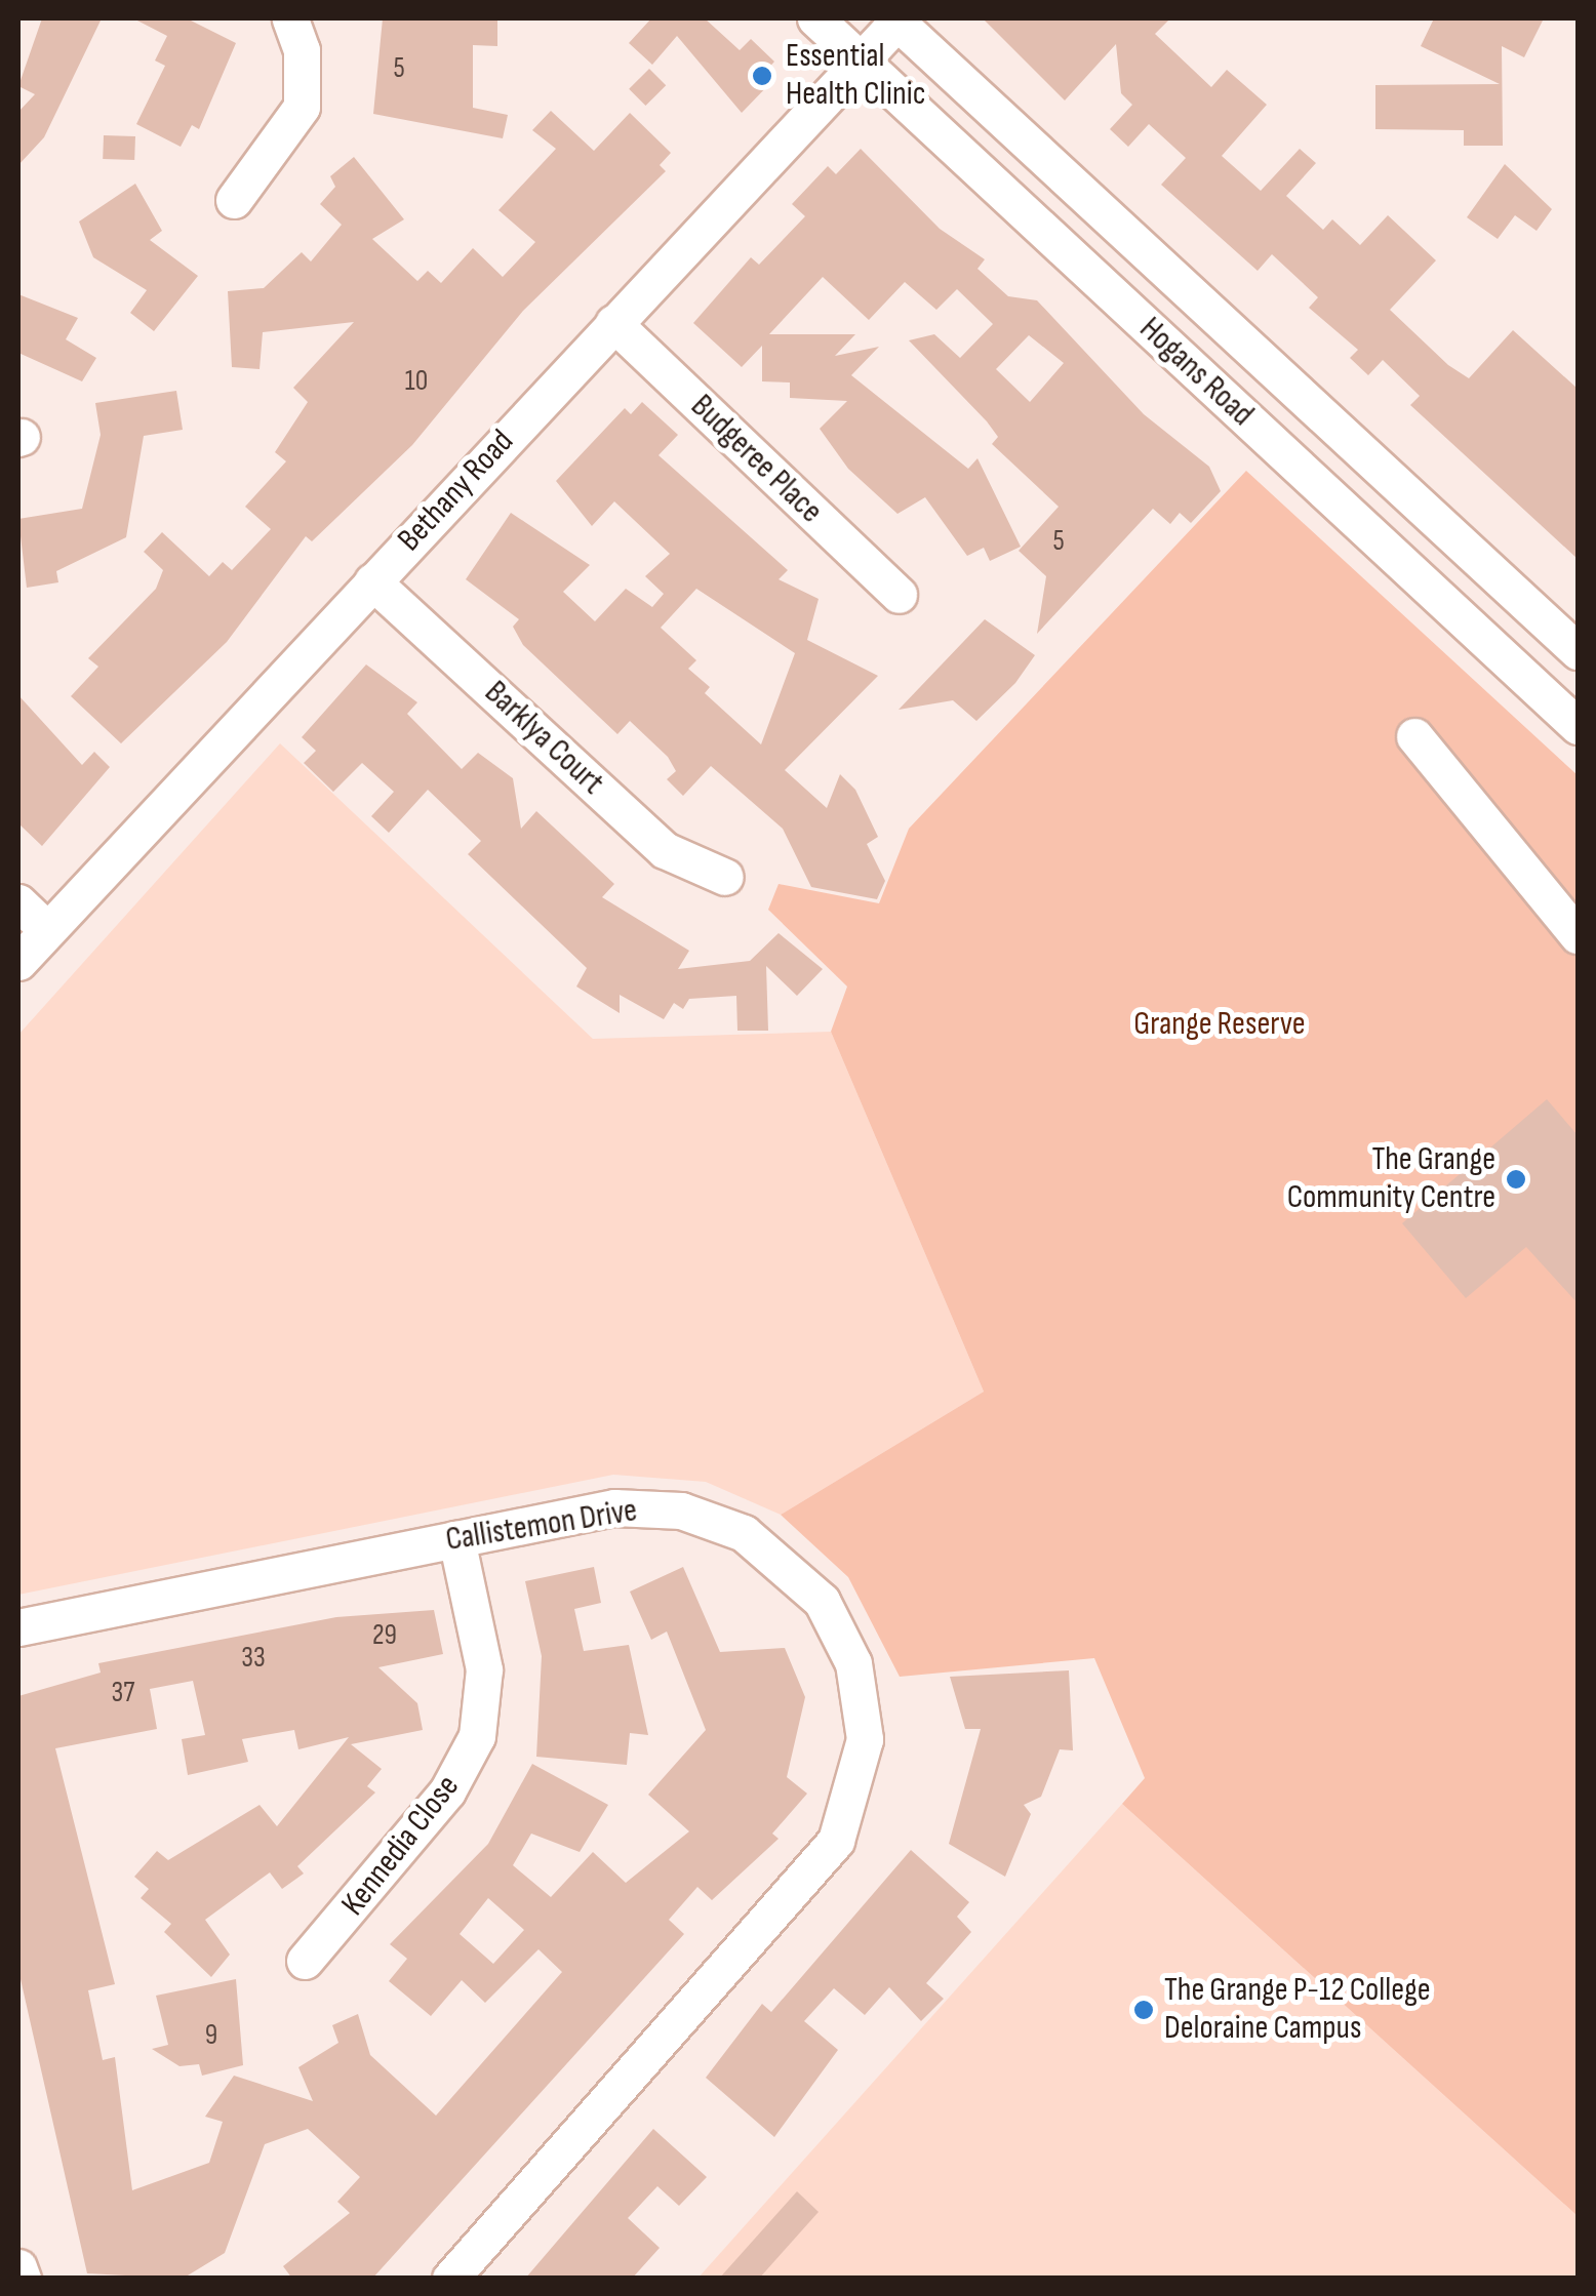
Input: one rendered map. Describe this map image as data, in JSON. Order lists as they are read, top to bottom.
{
  "streets": {
    "street": [
      "Hogans Road",
      "Budgeree Place",
      "Bethany Road",
      "Barklya Court",
      "Callistemon Drive",
      "Kennedia Close"
    ]
  },
  "crossings": [
    ["Hogans Road", "Bethany Road"],
    ["Budgeree Place", "Bethany Road"],
    ["Bethany Road", "Barklya Court"],
    ["Callistemon Drive", "Kennedia Close"]
  ],
  "parks": ["Grange Reserve"],
  "places": ["Essential Health Clinic", "The Grange Community Centre", "The Grange P-12 College Deloraine Campus"],
  "house_numbers": [
    "5",
    "10",
    "5",
    "29",
    "33",
    "37",
    "9"
  ]
}
